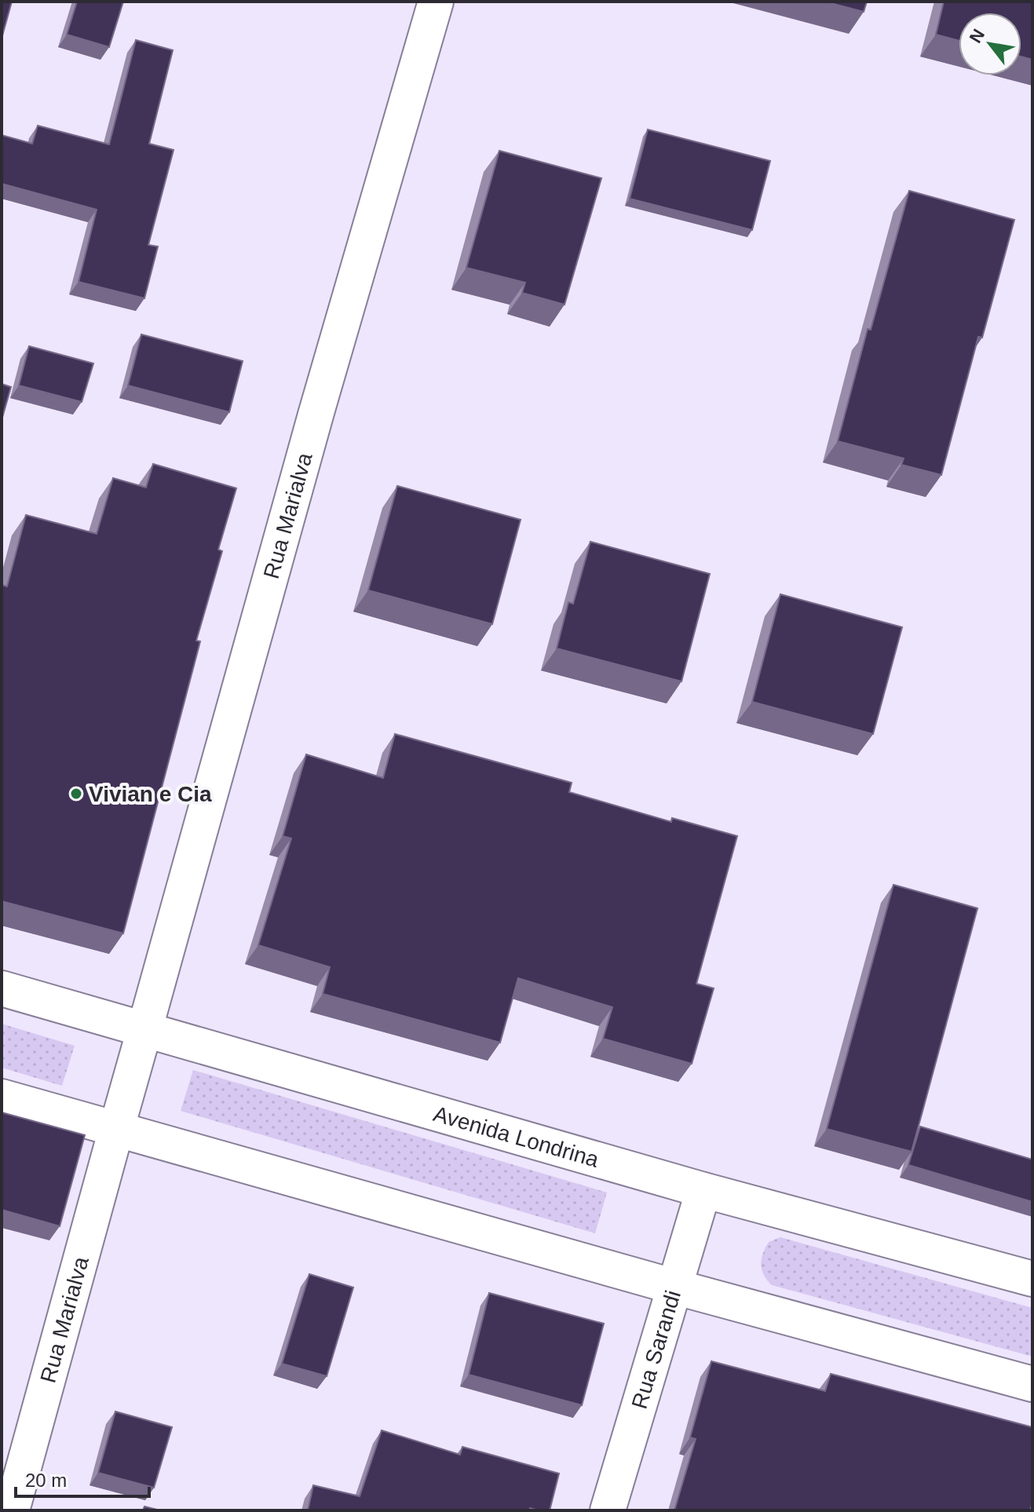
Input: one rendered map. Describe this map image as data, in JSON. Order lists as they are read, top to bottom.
{
  "streets": {
    "main road": ["Rua Marialva", "Avenida Londrina", "Rua Sarandi"]
  },
  "crossings": [
    ["Rua Marialva", "Avenida Londrina"],
    ["Avenida Londrina", "Rua Sarandi"]
  ],
  "places": ["Vivian e Cia"],
  "scale_bar": "20 m",
  "north": "top left"
}
